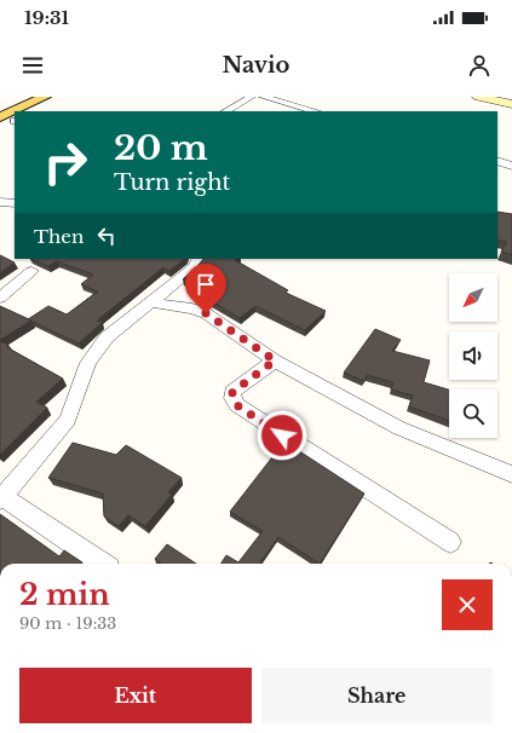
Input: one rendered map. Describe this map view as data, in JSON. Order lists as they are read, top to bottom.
{
  "north": "bottom left",
  "page": {
    "status": "19:31",
    "header": "Navio",
    "turn": ["20 m", "Turn right"],
    "then": "Then",
    "heading": ["2 min", "90 m · 19:33"],
    "buttons": ["Exit", "Share"]
  }
}
